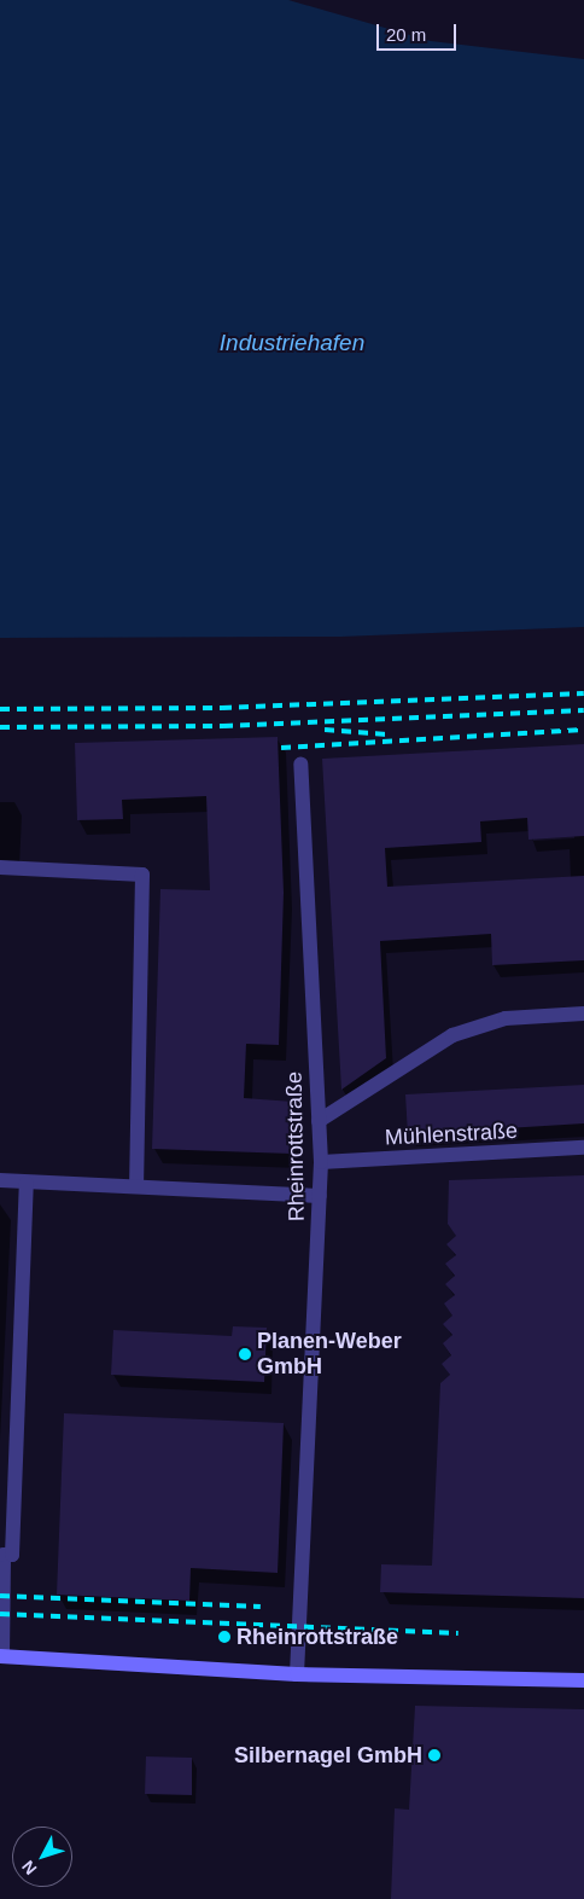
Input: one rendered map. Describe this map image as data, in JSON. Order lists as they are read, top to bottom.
{
  "streets": {
    "street": ["Mühlenstraße", "Rheinrottstraße"]
  },
  "crossings": [
    ["Mühlenstraße", "Rheinrottstraße"]
  ],
  "water": ["Industriehafen"],
  "places": ["Planen-Weber GmbH", "Rheinrottstraße", "Silbernagel GmbH"],
  "scale_bar": "20 m",
  "north": "bottom left"
}
